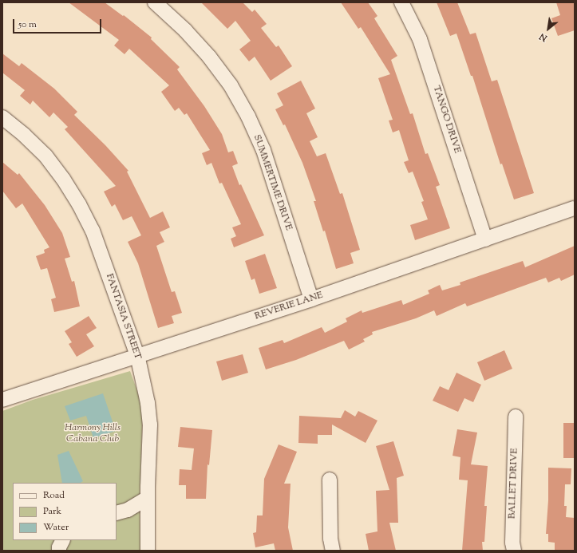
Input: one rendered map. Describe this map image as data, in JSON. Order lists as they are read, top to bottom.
{
  "streets": {
    "street": [
      "TANGO DRIVE",
      "SUMMERTIME DRIVE",
      "REVERIE LANE",
      "FANTASIA STREET",
      "BALLET DRIVE"
    ]
  },
  "crossings": [
    ["TANGO DRIVE", "REVERIE LANE"],
    ["SUMMERTIME DRIVE", "REVERIE LANE"],
    ["REVERIE LANE", "FANTASIA STREET"]
  ],
  "parks": ["Harmony Hills Cabana Club"],
  "legend": ["Road", "Park", "Water"],
  "scale_bar": "50 m",
  "north": "bottom left"
}
